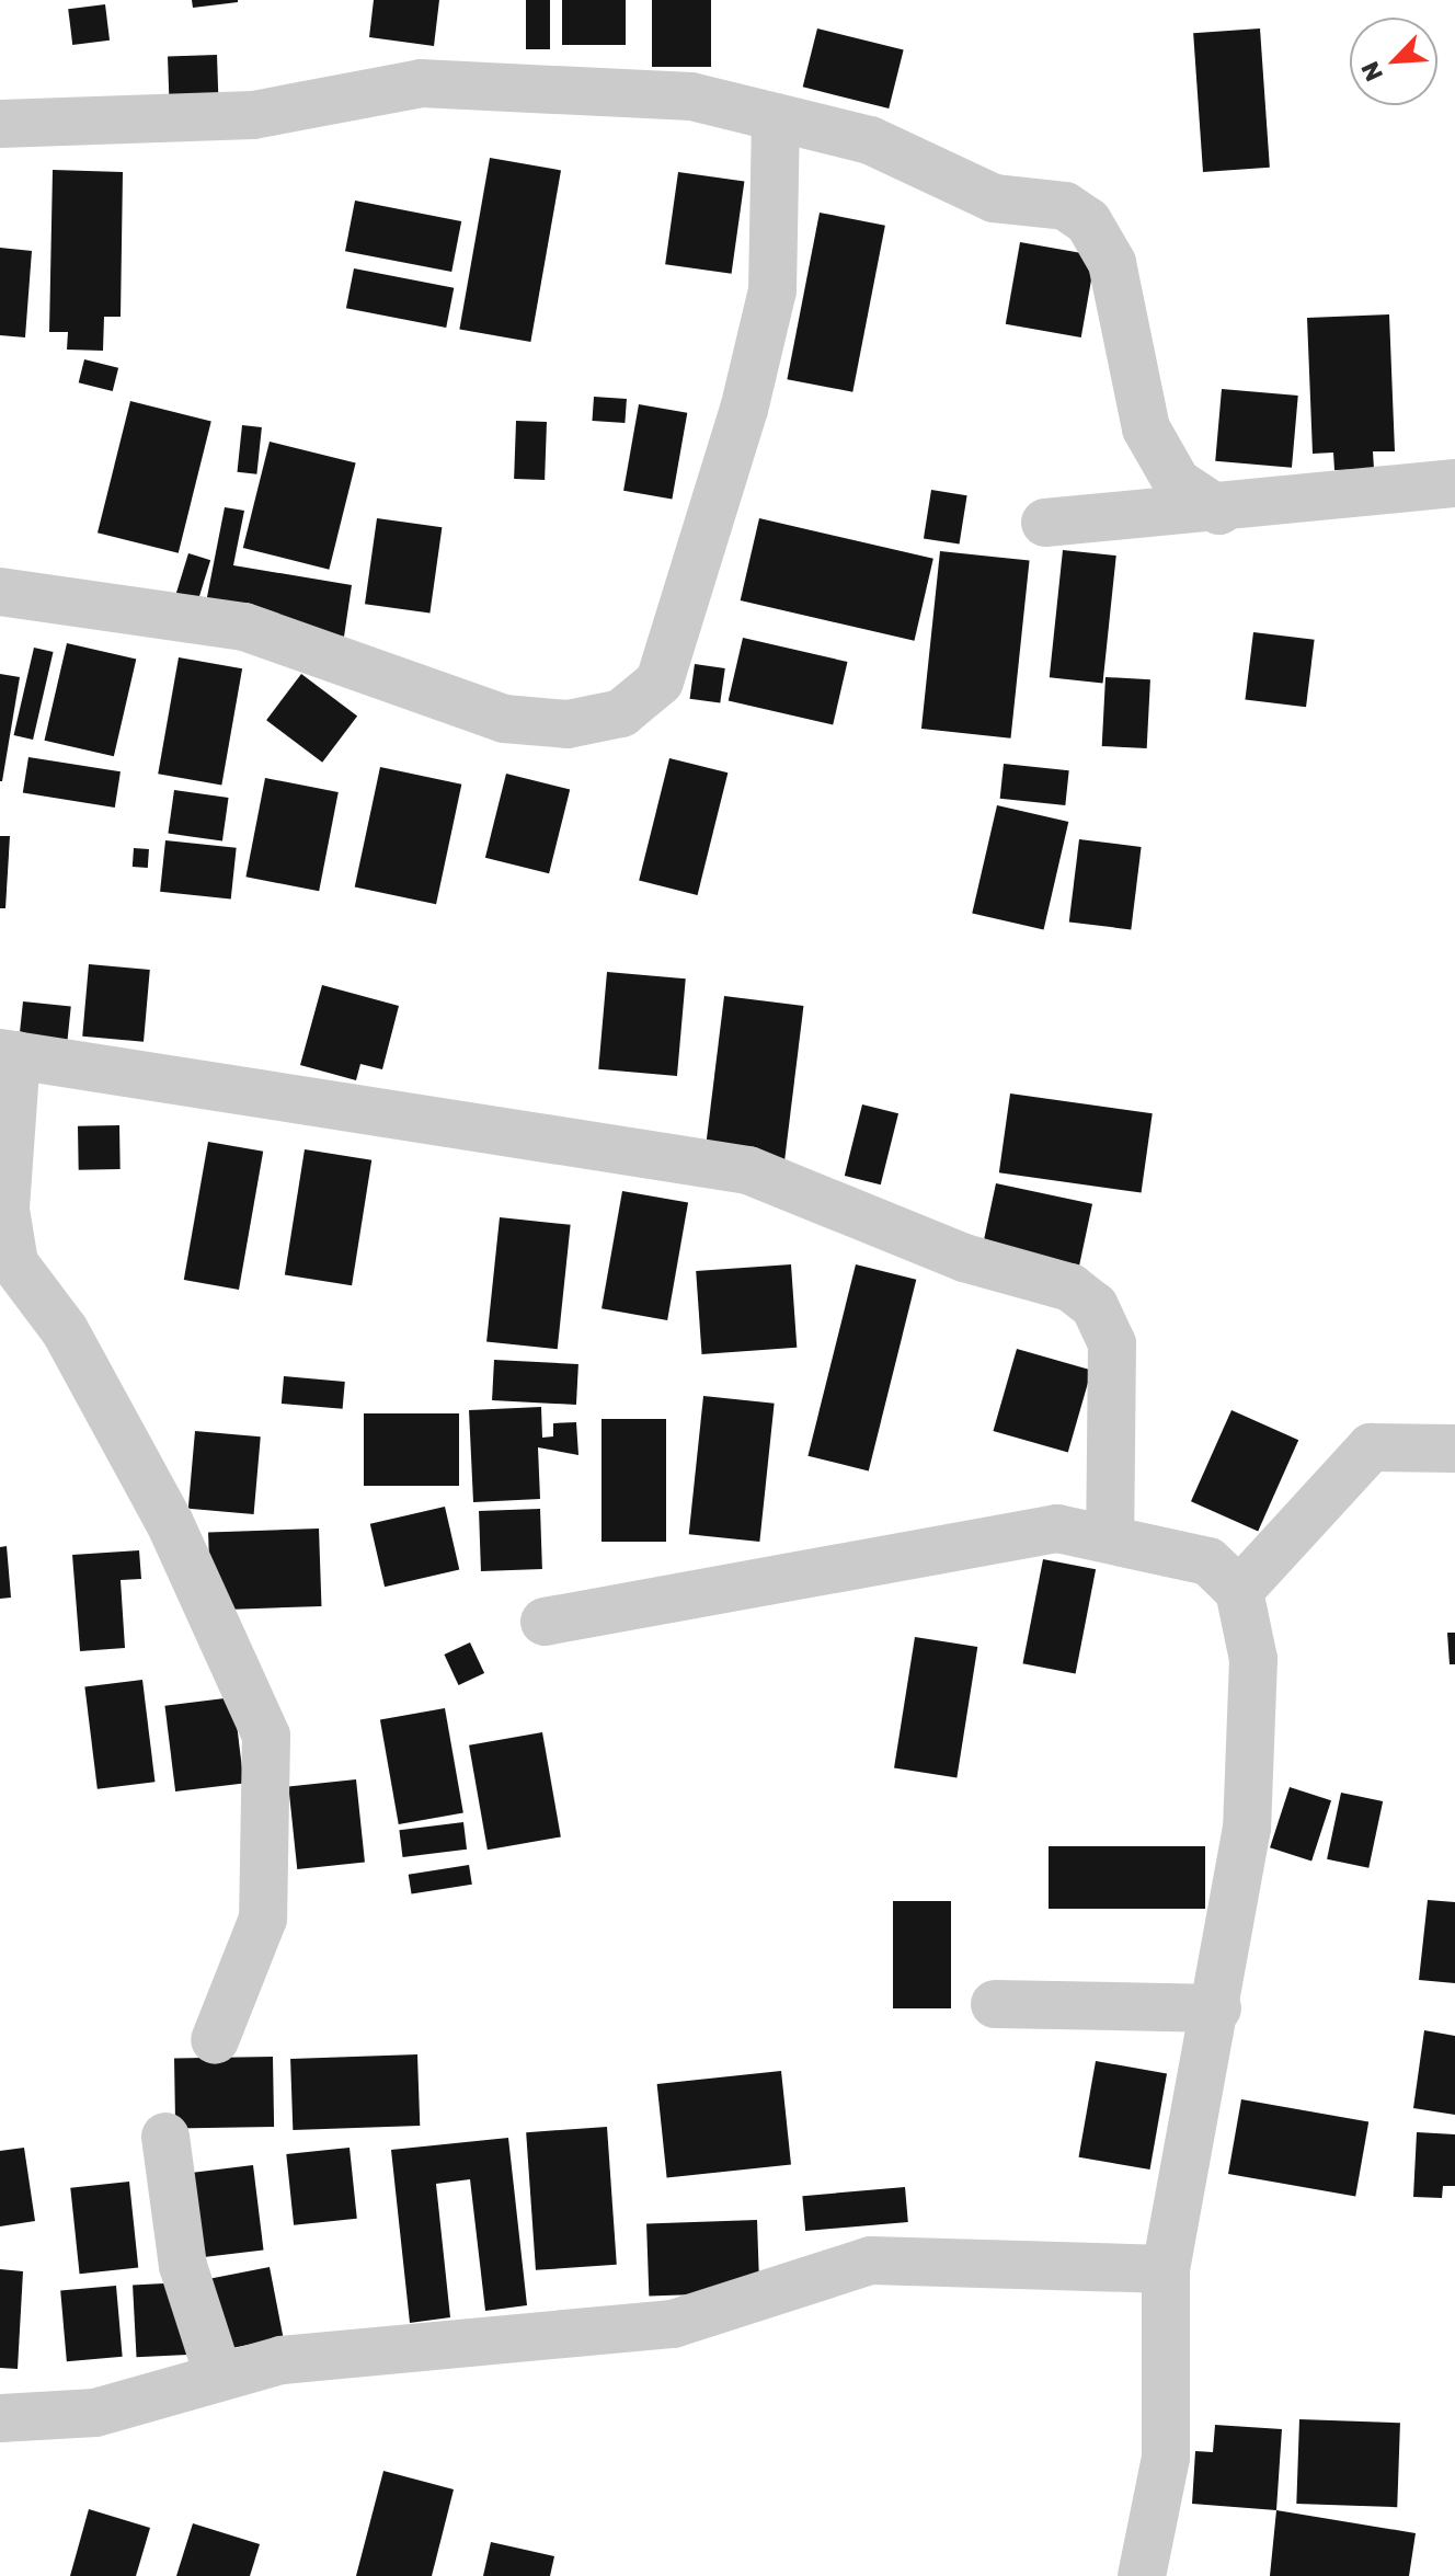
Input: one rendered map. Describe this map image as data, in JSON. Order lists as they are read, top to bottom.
{
  "north": "bottom left"
}
